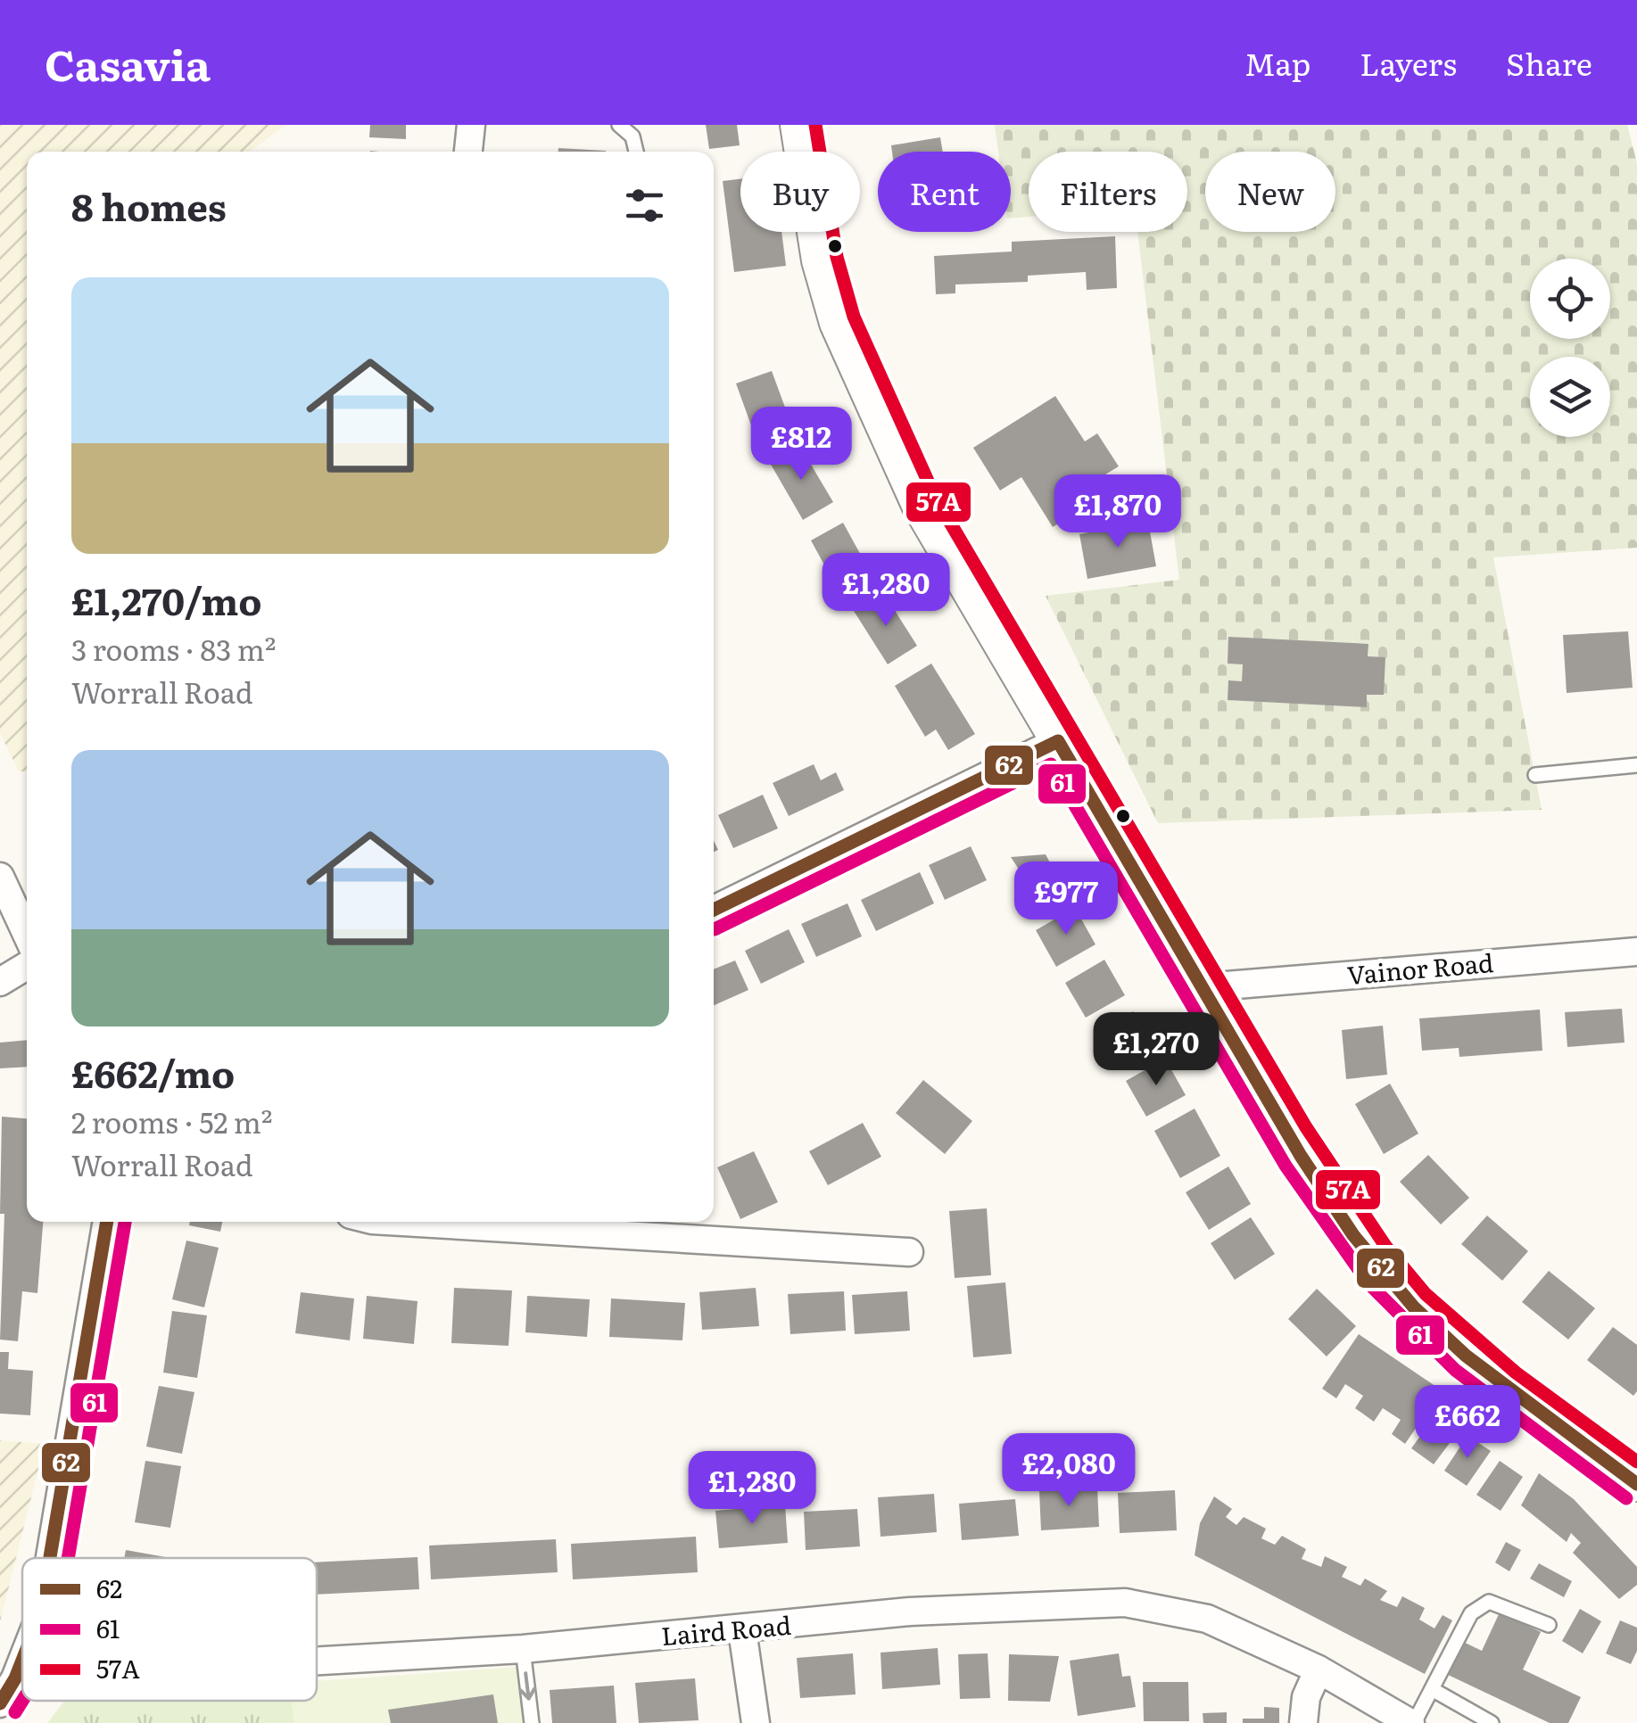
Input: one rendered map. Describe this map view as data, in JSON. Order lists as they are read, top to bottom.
{
  "streets": {
    "street": ["Vainor Road", "Laird Road"]
  },
  "lines": ["transit line 57A", "transit line 62", "transit line 61"],
  "legend": ["62", "61", "57A"],
  "page": {
    "header": "Casavia",
    "nav": ["Map", "Layers", "Share"],
    "chip": [
      "Buy",
      "Rent",
      "Filters",
      "New"
    ],
    "heading": "8 homes",
    "list": [
      {
        "name": "£1,270/mo",
        "note": "3 rooms · 83 m² · Worrall Road"
      },
      {
        "name": "£662/mo",
        "note": "2 rooms · 52 m² · Worrall Road"
      }
    ],
    "price": [
      "£812",
      "£1,870",
      "£1,280",
      "£977",
      "£1,270",
      "£662",
      "£2,080",
      "£1,280"
    ]
  }
}
